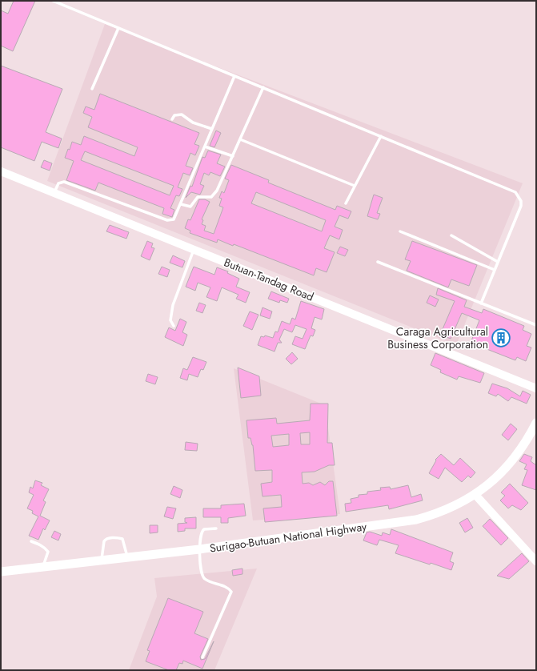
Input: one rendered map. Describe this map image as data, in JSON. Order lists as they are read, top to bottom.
{
  "streets": {
    "highway": ["Surigao-Butuan National Highway"],
    "main road": ["Butuan-Tandag Road"]
  },
  "places": {
    "building": ["Caraga Agricultural Business Corporation"]
  }
}
